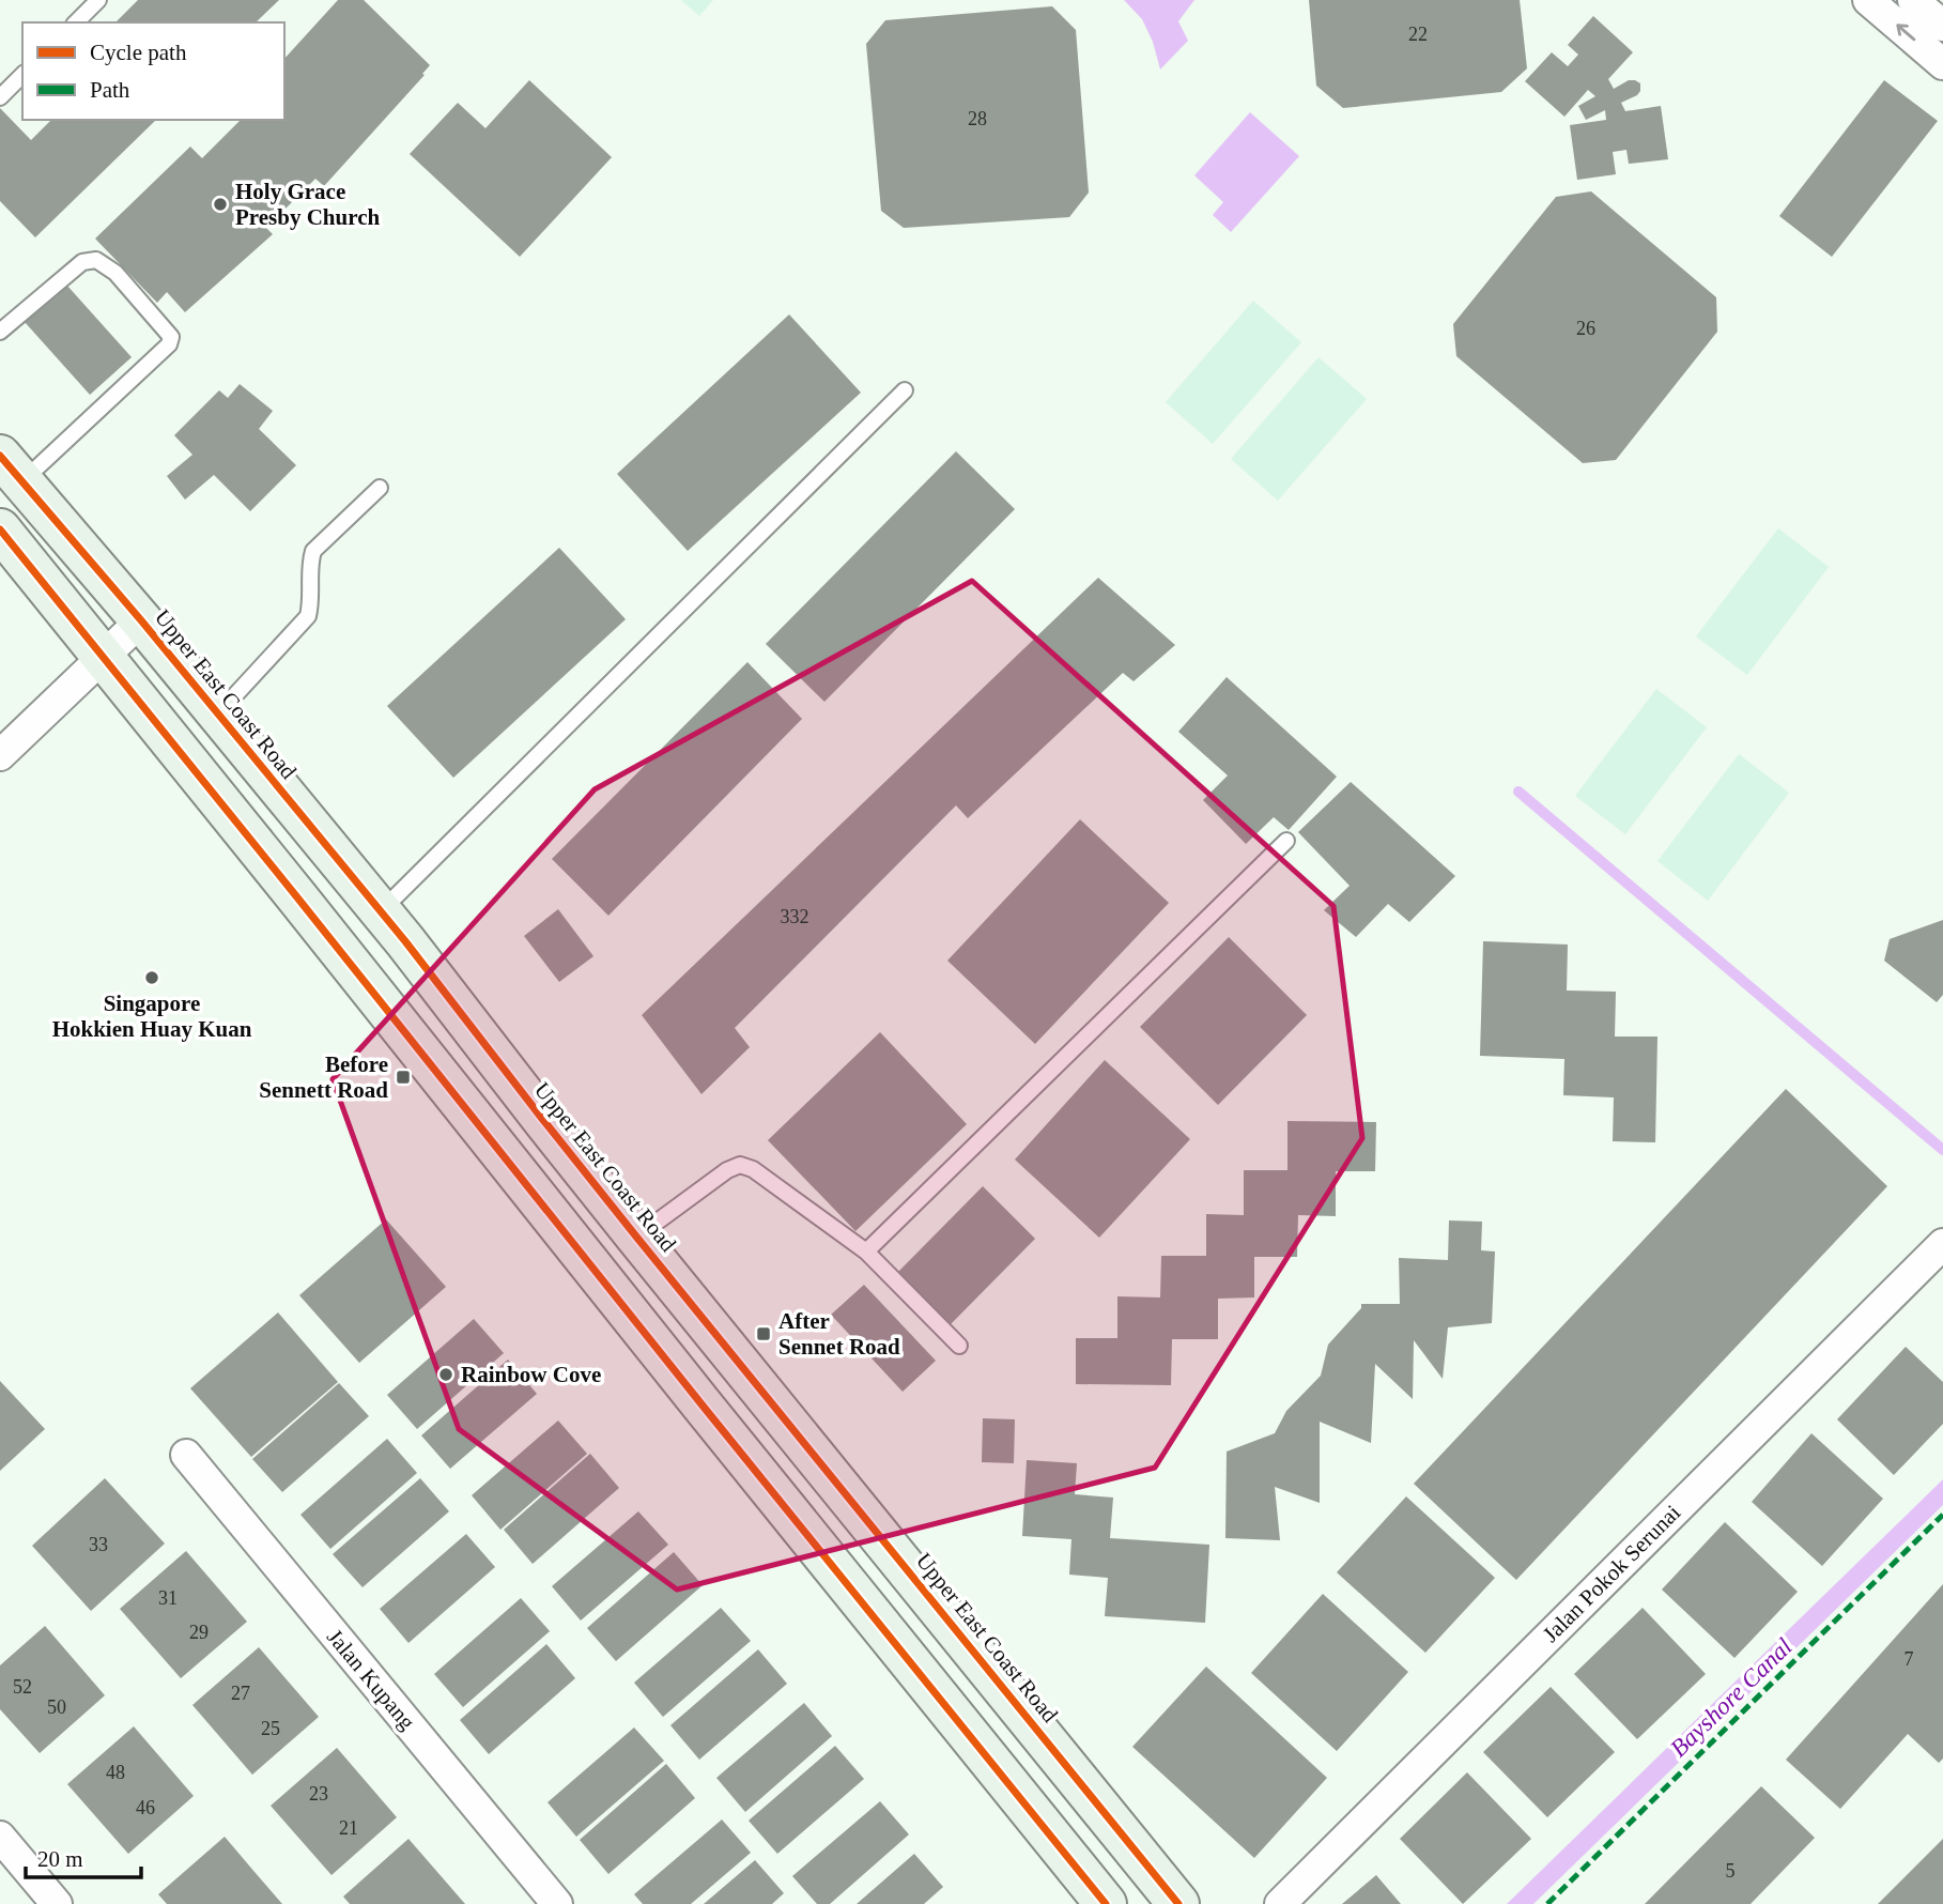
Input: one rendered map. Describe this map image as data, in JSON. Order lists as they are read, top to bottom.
{
  "streets": {
    "main road": ["Upper East Coast Road"],
    "street": ["Jalan Pokok Serunai", "Jalan Kupang"]
  },
  "water": ["Bayshore Canal"],
  "places": {
    "other": ["Holy Grace Presby Church", "Singapore Hokkien Huay Kuan", "Rainbow Cove"],
    "transit": ["Before Sennett Road", "After Sennet Road"]
  },
  "house_numbers": [
    "22",
    "28",
    "26",
    "332",
    "33",
    "31",
    "29",
    "7",
    "52",
    "27",
    "50",
    "25",
    "48",
    "23",
    "46",
    "21",
    "5"
  ],
  "legend": ["Cycle path", "Path"],
  "scale_bar": "20 m"
}
